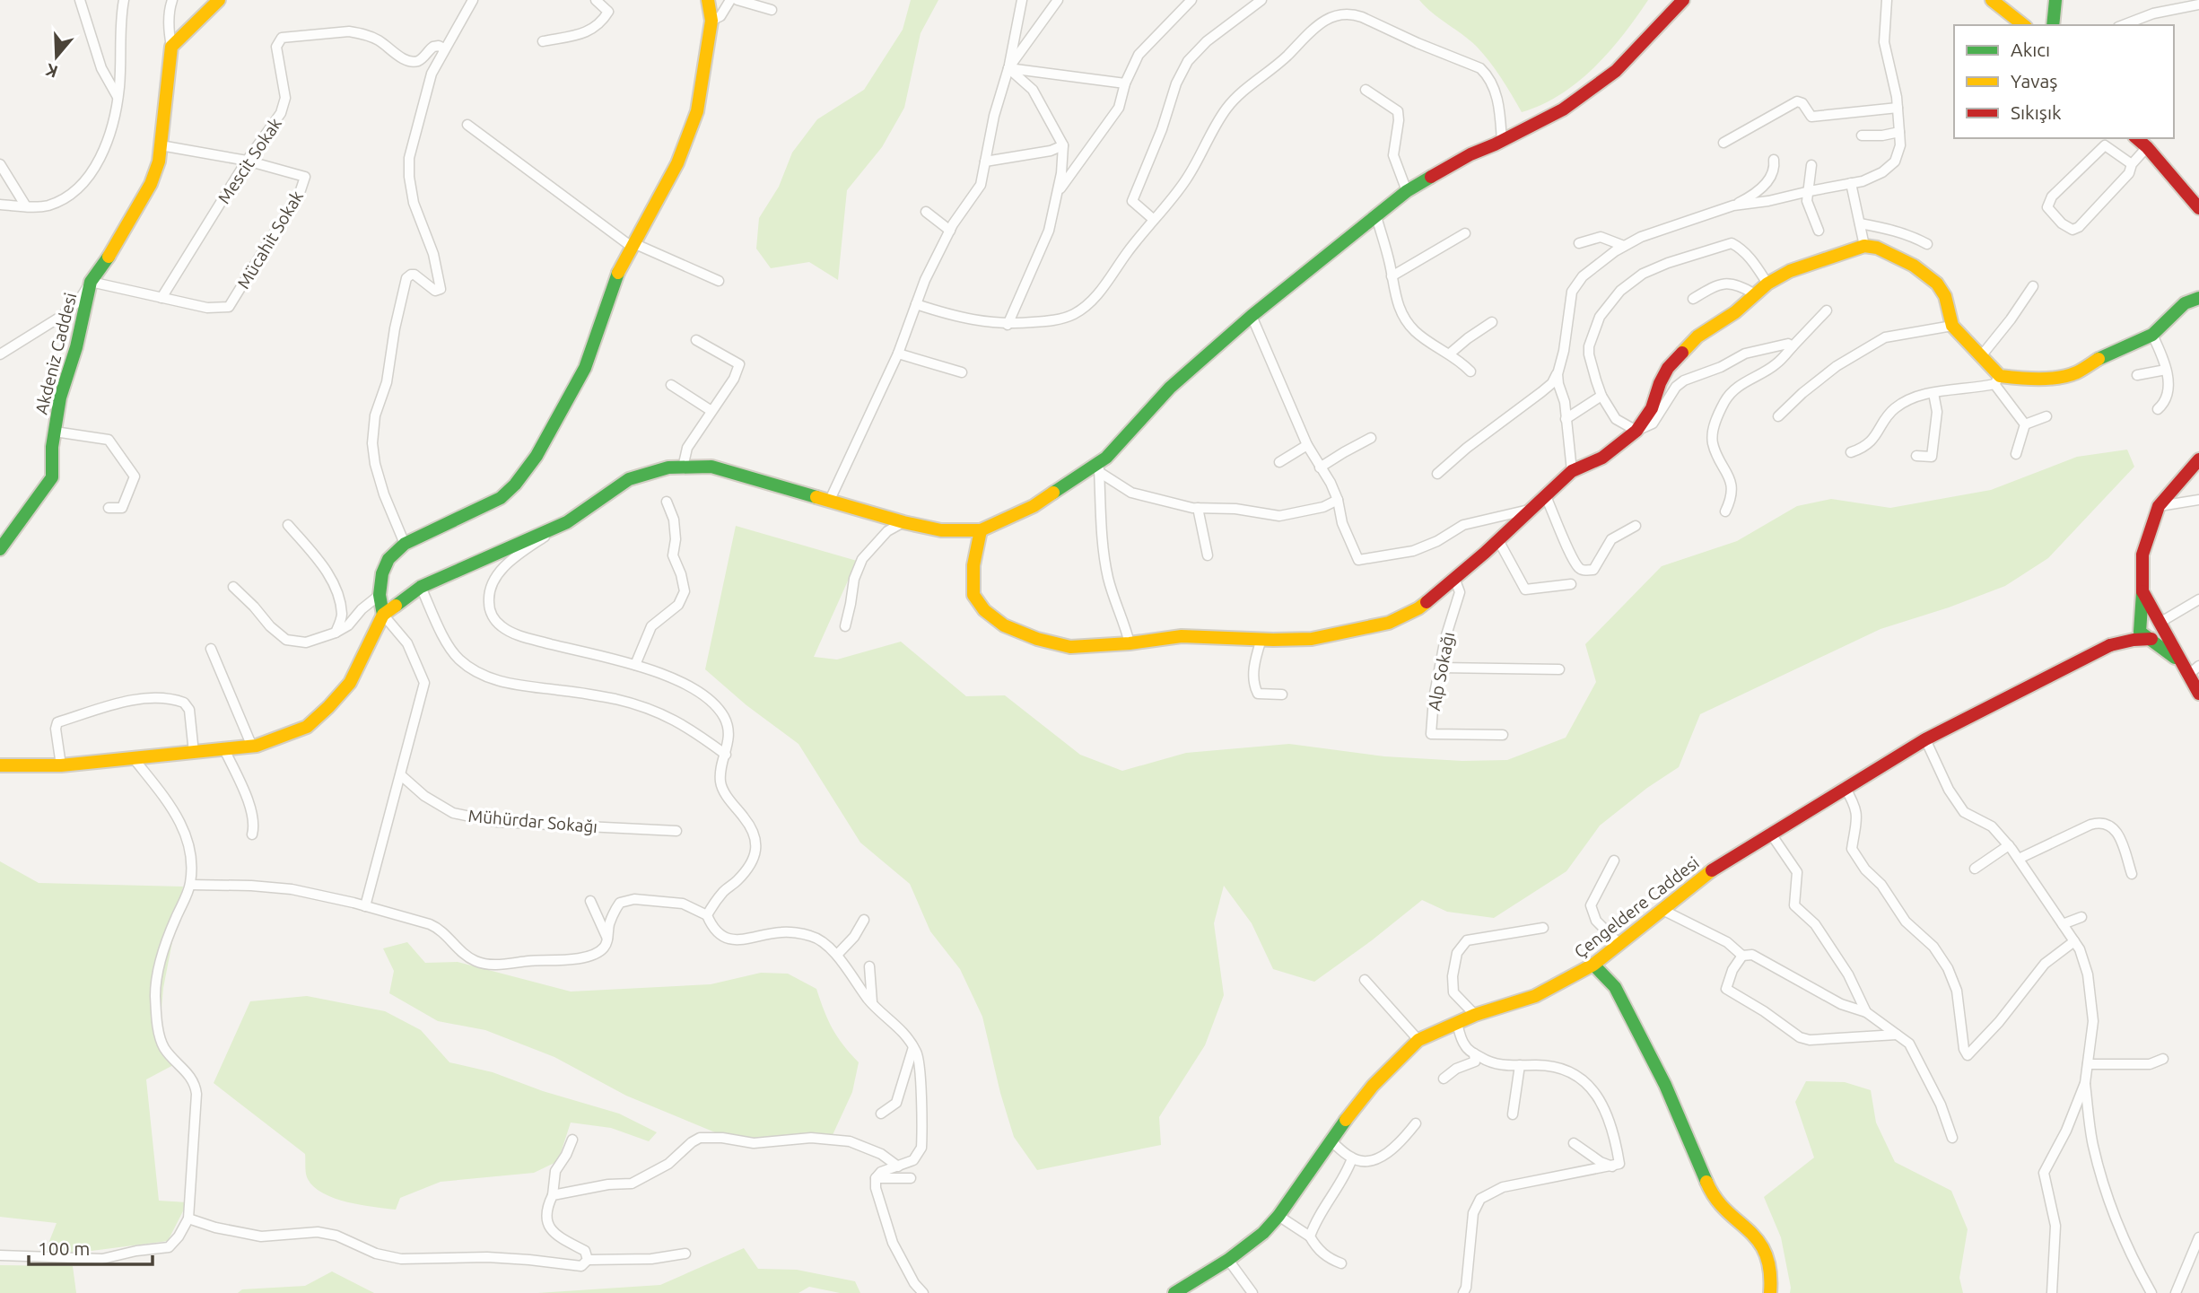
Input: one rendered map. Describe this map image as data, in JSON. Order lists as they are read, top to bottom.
{
  "streets": {
    "street": [
      "Mescit Sokak",
      "Mücahit Sokak",
      "Akdeniz Caddesi",
      "Alp Sokağı",
      "Mühürdar Sokağı",
      "Çengeldere Caddesi"
    ]
  },
  "crossings": [
    ["Mescit Sokak", "Mücahit Sokak"],
    ["Mücahit Sokak", "Akdeniz Caddesi"]
  ],
  "legend": ["Akıcı", "Yavaş", "Sıkışık"],
  "scale_bar": "100 m",
  "north": "bottom"
}
